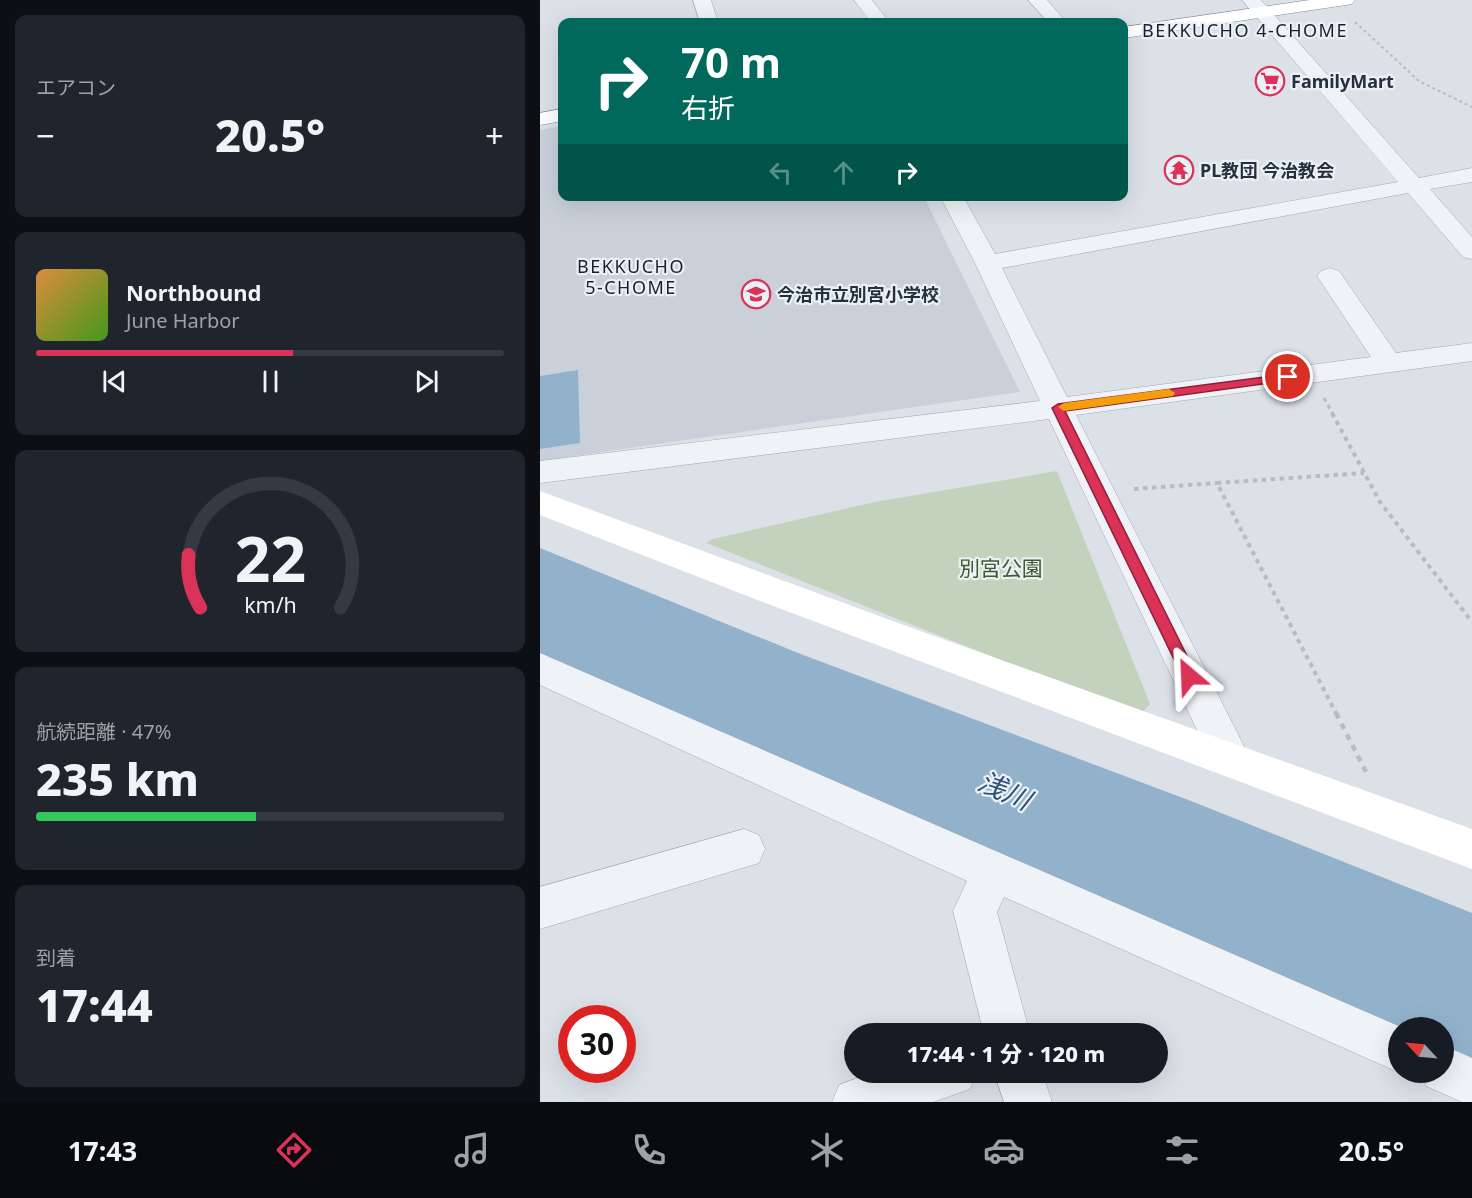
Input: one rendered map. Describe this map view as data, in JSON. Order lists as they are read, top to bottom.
{
  "districts": ["BEKKUCHO 4-CHOME", "BEKKUCHO 5-CHOME"],
  "water": ["浅川"],
  "parks": ["別宮公園"],
  "places": {
    "supermarket": ["FamilyMart"],
    "temple": ["PL教団 今治教会"],
    "school or university": ["今治市立別宮小学校"]
  },
  "north": "top left",
  "page": {
    "tile": [
      "エアコン",
      ["航続距離 · 47%", "235 km"],
      ["到着", "17:44"]
    ],
    "turn": ["70 m", "右折"],
    "heat": ["−", "20.5°", "+"],
    "song": ["Northbound", "June Harbor"],
    "limit": "30",
    "trip": "17:44 · 1 分 · 120 m",
    "tabs": ["17:43", "20.5°"],
    "gauge": ["22", "km/h"]
  }
}
